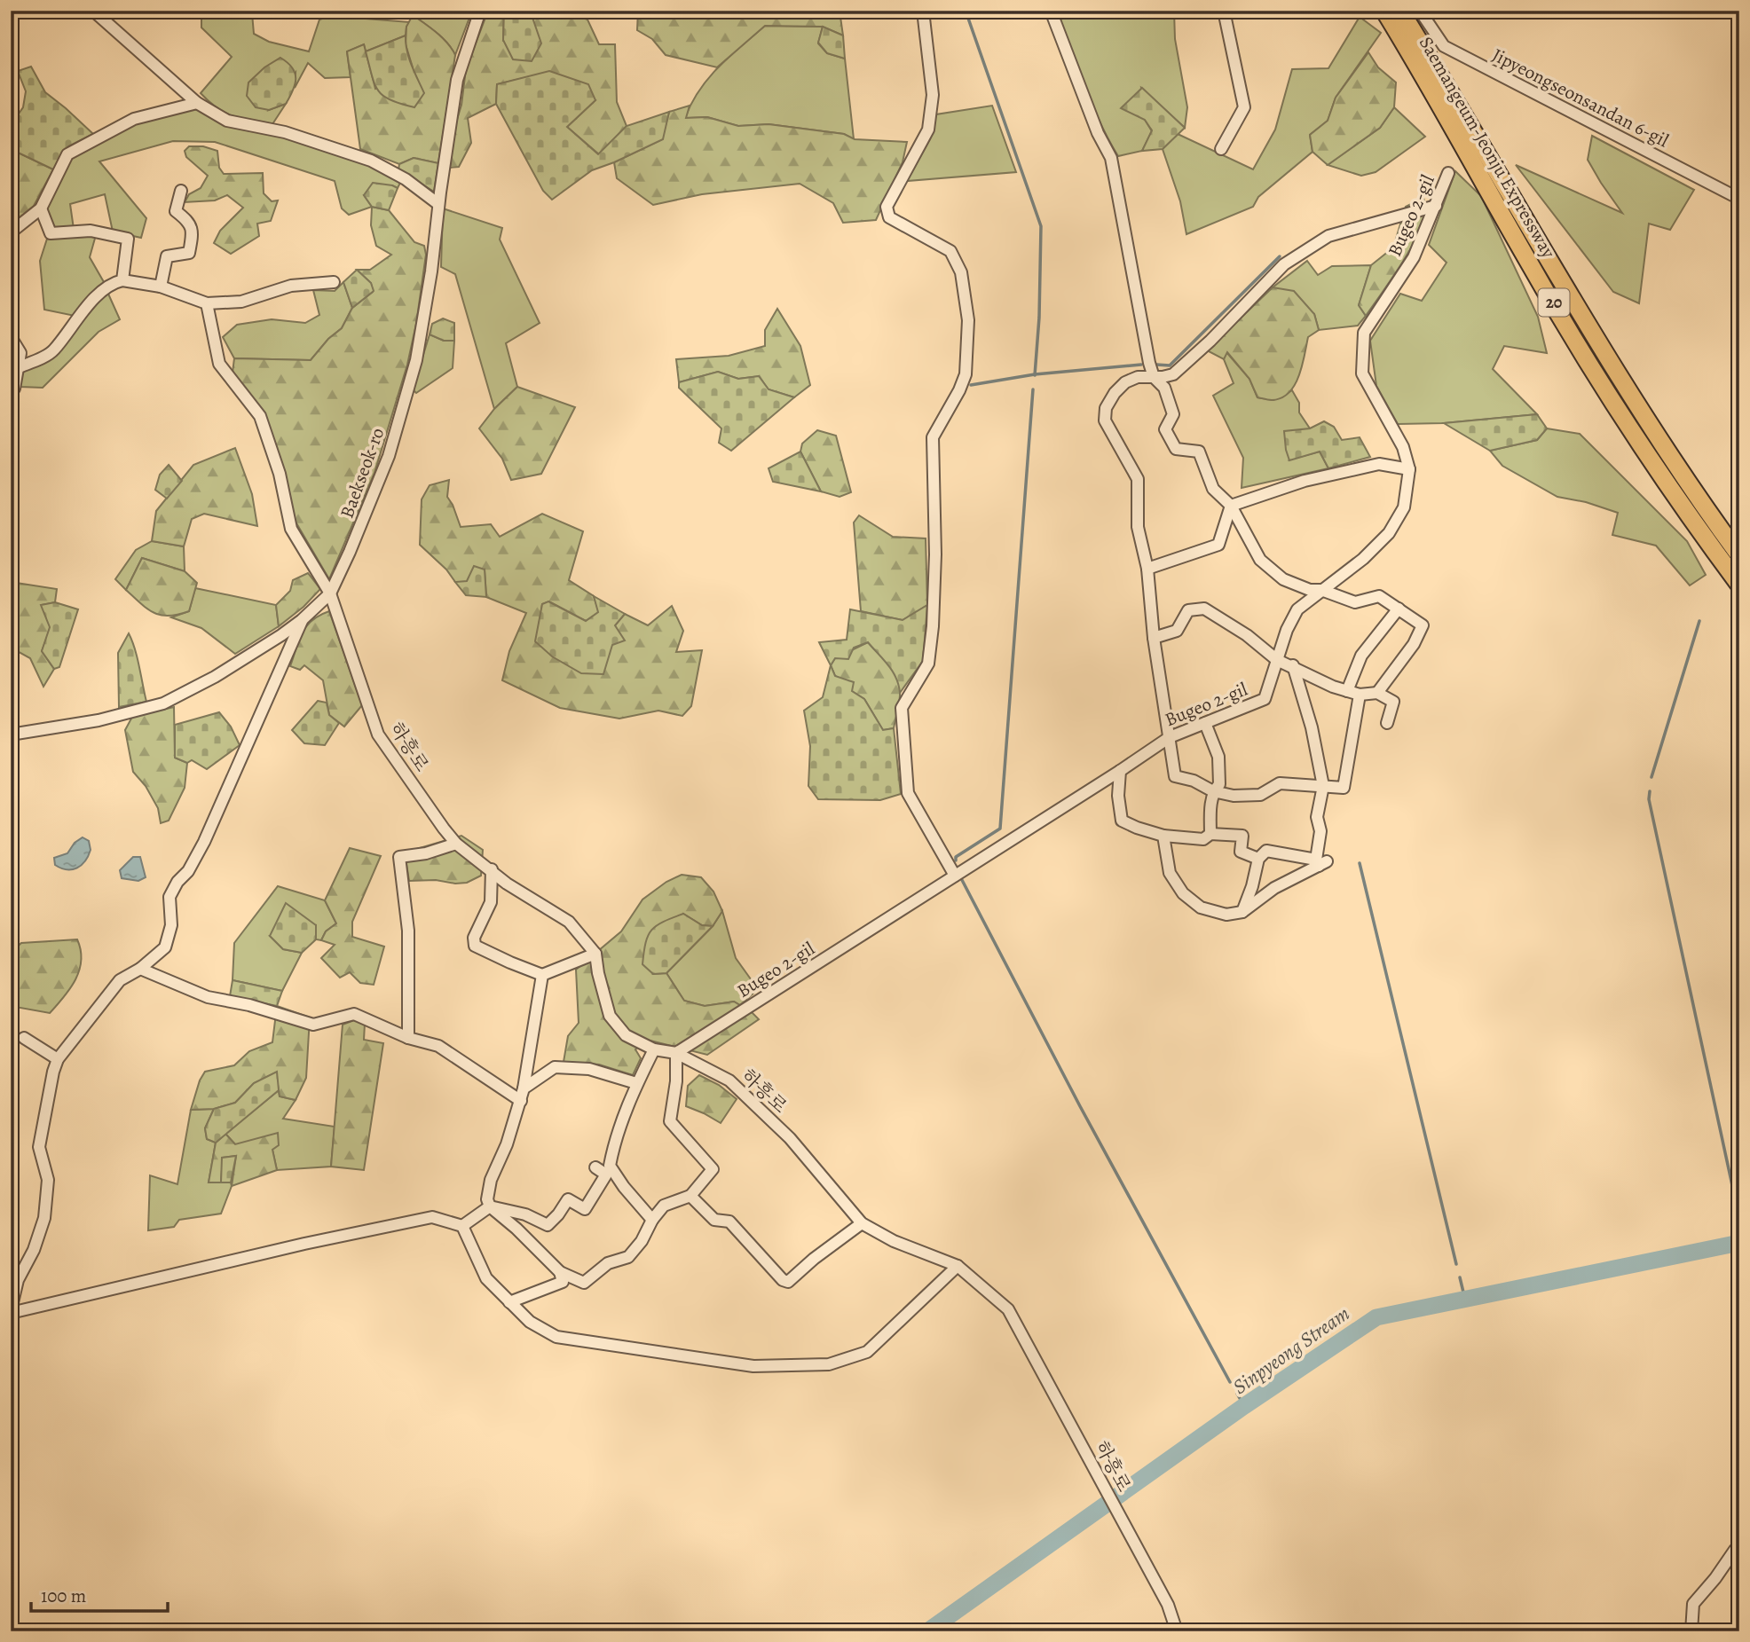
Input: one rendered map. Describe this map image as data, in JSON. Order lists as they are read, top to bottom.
{
  "streets": {
    "highway": ["Saemangeum-Jeonju Expressway", "20"],
    "street": [
      "Jipyeongseonsandan 6-gil",
      "Bugeo 2-gil",
      "Baekseok-ro",
      "하흥로"
    ]
  },
  "crossings": [
    ["Bugeo 2-gil", "하흥로"],
    ["Baekseok-ro", "하흥로"]
  ],
  "water": ["Sinpyeong Stream"],
  "scale_bar": "100 m"
}
